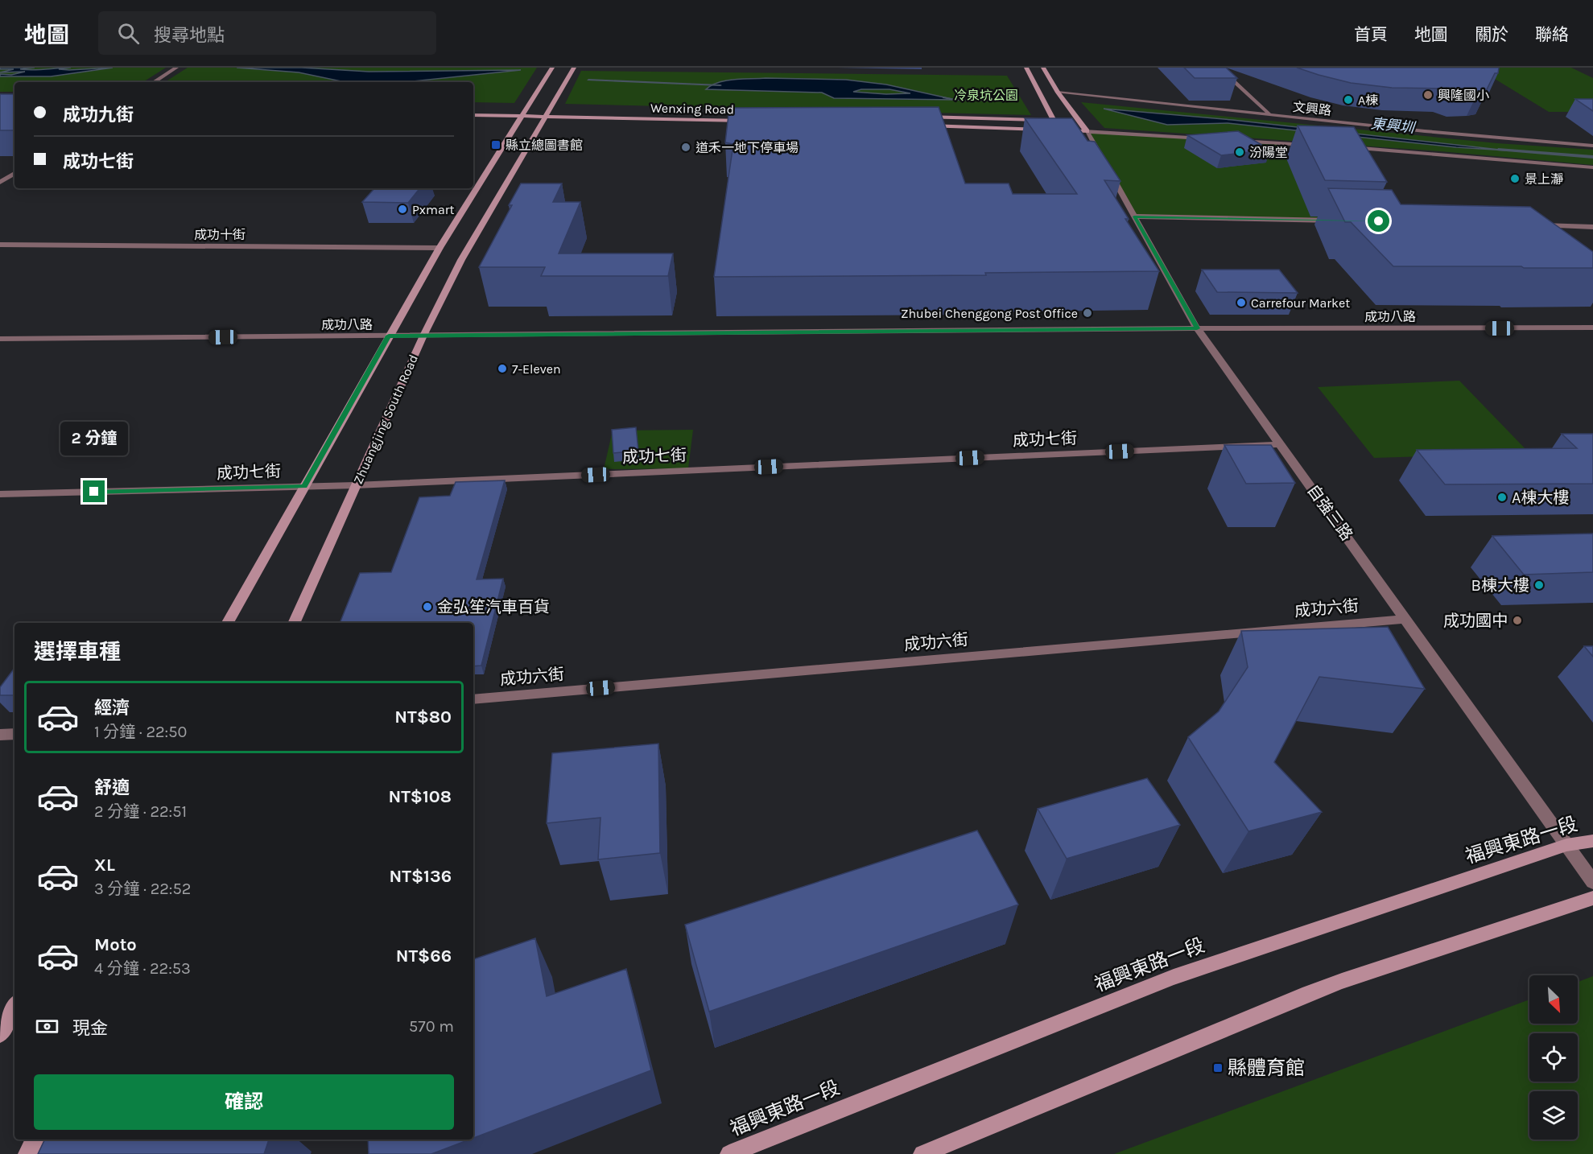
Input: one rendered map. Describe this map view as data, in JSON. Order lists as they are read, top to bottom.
{
  "streets": {
    "street": [
      "Wenxing Road",
      "文興路",
      "成功十街",
      "成功八路",
      "Zhuangjing South Road",
      "成功七街",
      "自強三路",
      "成功六街",
      "福興東路一段"
    ]
  },
  "crossings": [
    ["Wenxing Road", "Zhuangjing South Road"],
    ["成功八路", "Zhuangjing South Road"],
    ["成功八路", "自強三路"],
    ["Zhuangjing South Road", "成功七街"],
    ["成功七街", "自強三路"],
    ["自強三路", "成功六街"],
    ["自強三路", "福興東路一段"]
  ],
  "water": ["東興圳"],
  "parks": ["冷泉坑公園"],
  "places": {
    "other": [
      "興隆國小",
      "A棟",
      "道禾一地下停車場",
      "汾陽堂",
      "景上瀞",
      "Pxmart",
      "Carrefour Market",
      "Zhubei Chenggong Post Office",
      "7-Eleven",
      "A棟大樓",
      "B棟大樓",
      "金弘笙汽車百貨",
      "成功國中"
    ],
    "transit": ["縣立總圖書館", "縣體育館"]
  },
  "north": "bottom right",
  "page": {
    "header": "地圖",
    "search": "搜尋地點",
    "nav": [
      "首頁",
      "地圖",
      "關於",
      "聯絡"
    ],
    "banner": ["成功九街", "成功七街"],
    "bubble": "2 分鐘",
    "heading": "選擇車種",
    "list": [
      {
        "name": "經濟",
        "note": "1 分鐘 · 22:50",
        "value": "NT$80"
      },
      {
        "name": "舒適",
        "note": "2 分鐘 · 22:51",
        "value": "NT$108"
      },
      {
        "name": "XL",
        "note": "3 分鐘 · 22:52",
        "value": "NT$136"
      },
      {
        "name": "Moto",
        "note": "4 分鐘 · 22:53",
        "value": "NT$66"
      }
    ],
    "pay": ["現金", "570 m"],
    "buttons": "確認"
  }
}
